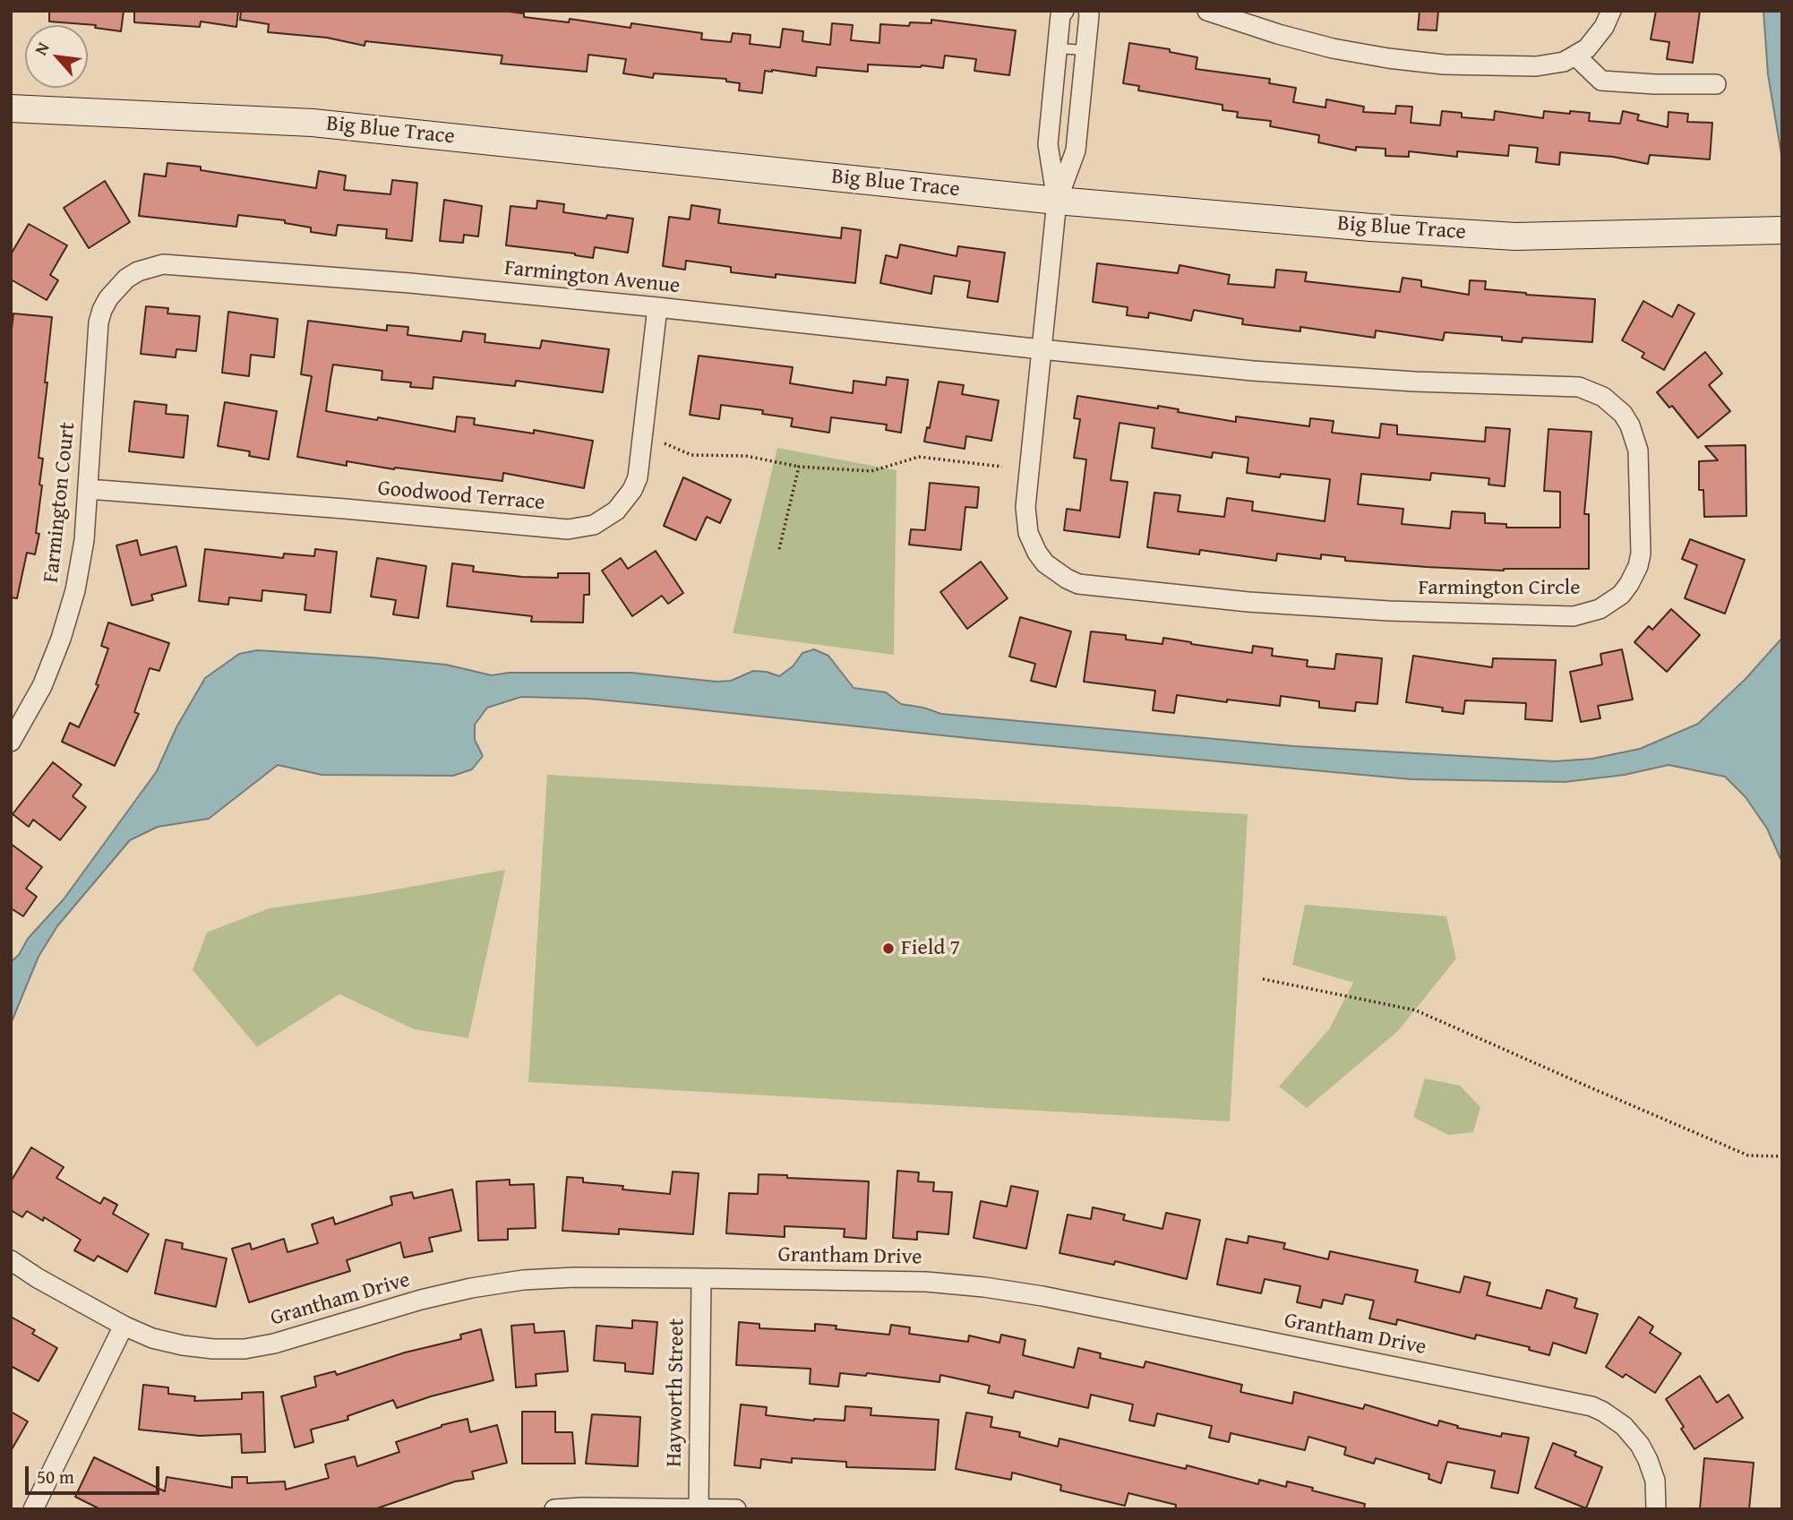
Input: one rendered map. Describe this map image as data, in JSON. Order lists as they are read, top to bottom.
{
  "streets": {
    "street": [
      "Big Blue Trace",
      "Farmington Avenue",
      "Goodwood Terrace",
      "Farmington Court",
      "Farmington Circle",
      "Grantham Drive",
      "Hayworth Street"
    ]
  },
  "crossings": [
    ["Big Blue Trace", "Farmington Circle"],
    ["Farmington Avenue", "Goodwood Terrace"],
    ["Farmington Avenue", "Farmington Court"],
    ["Farmington Avenue", "Farmington Circle"],
    ["Goodwood Terrace", "Farmington Court"],
    ["Grantham Drive", "Hayworth Street"]
  ],
  "places": ["Field 7"],
  "scale_bar": "50 m",
  "north": "top left"
}
